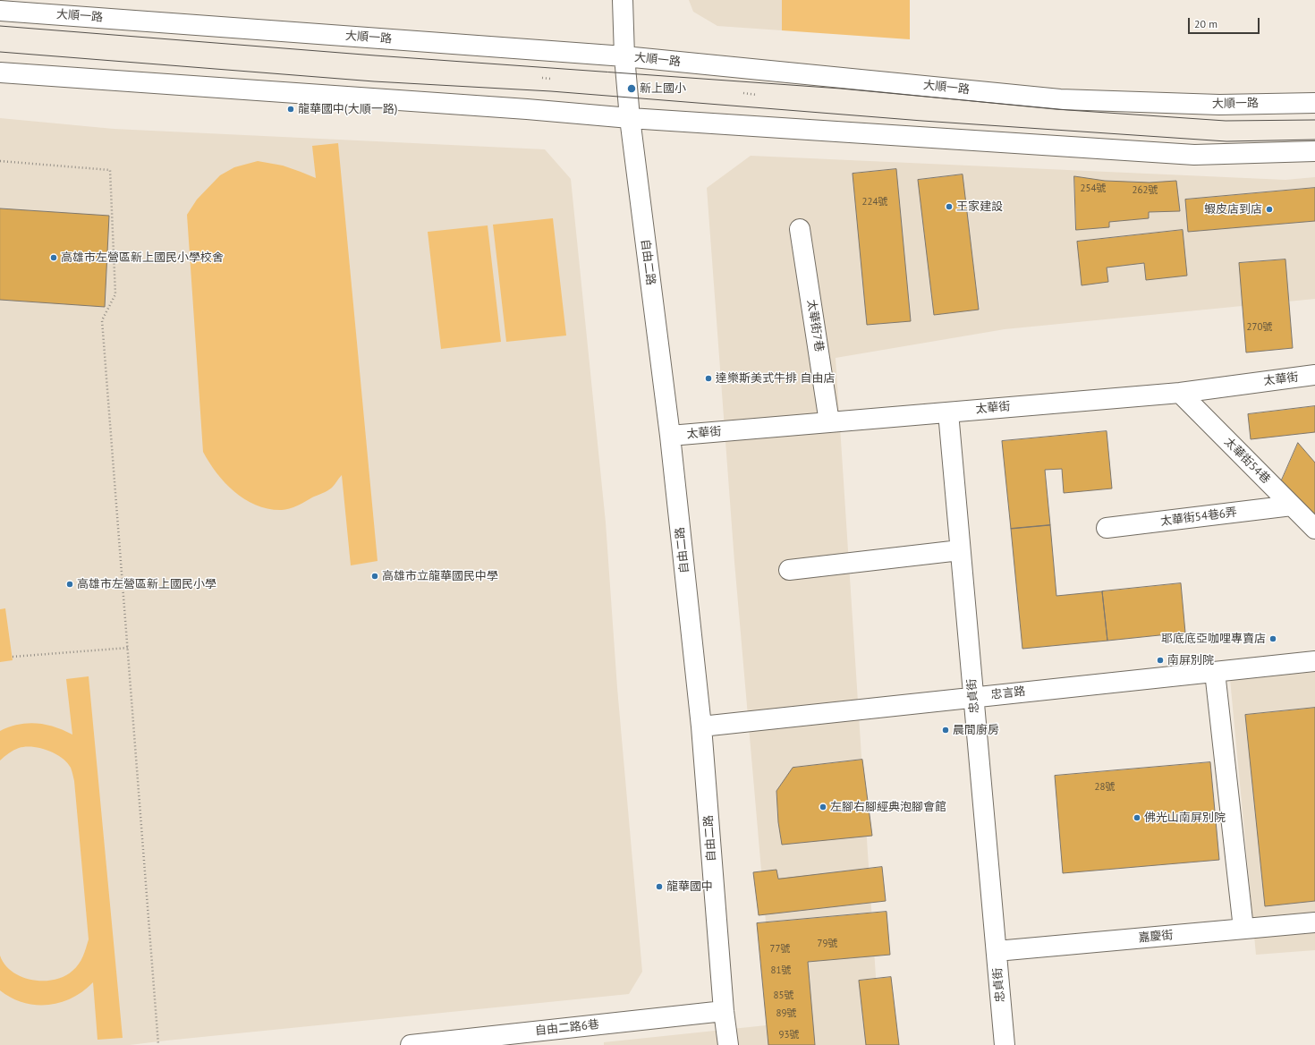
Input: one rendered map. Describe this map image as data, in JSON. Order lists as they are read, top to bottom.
{
  "streets": {
    "street": [
      "大順一路",
      "自由二路",
      "太華街7巷",
      "太華街",
      "太華街54巷",
      "太華街54巷6弄",
      "忠言路",
      "忠貞街",
      "嘉慶街",
      "自由二路6巷"
    ]
  },
  "crossings": [
    ["大順一路", "自由二路"],
    ["自由二路", "太華街"],
    ["自由二路", "忠言路"],
    ["自由二路", "自由二路6巷"],
    ["太華街7巷", "太華街"],
    ["太華街", "太華街54巷"],
    ["太華街", "忠貞街"],
    ["太華街54巷", "太華街54巷6弄"],
    ["忠言路", "忠貞街"],
    ["忠貞街", "嘉慶街"]
  ],
  "places": [
    "新上國小",
    "龍華國中(大順一路)",
    "王家建設",
    "蝦皮店到店",
    "高雄市左營區新上國民小學校舍",
    "達樂斯美式牛排 自由店",
    "高雄市立龍華國民中學",
    "高雄市左營區新上國民小學",
    "耶底底亞咖哩專賣店",
    "南屏別院",
    "晨間廚房",
    "左腳右腳經典泡腳會館",
    "佛光山南屏別院",
    "龍華國中"
  ],
  "house_numbers": [
    "254號",
    "262號",
    "224號",
    "270號",
    "28號",
    "79號",
    "77號",
    "81號",
    "85號",
    "89號",
    "93號"
  ],
  "scale_bar": "20 m"
}
